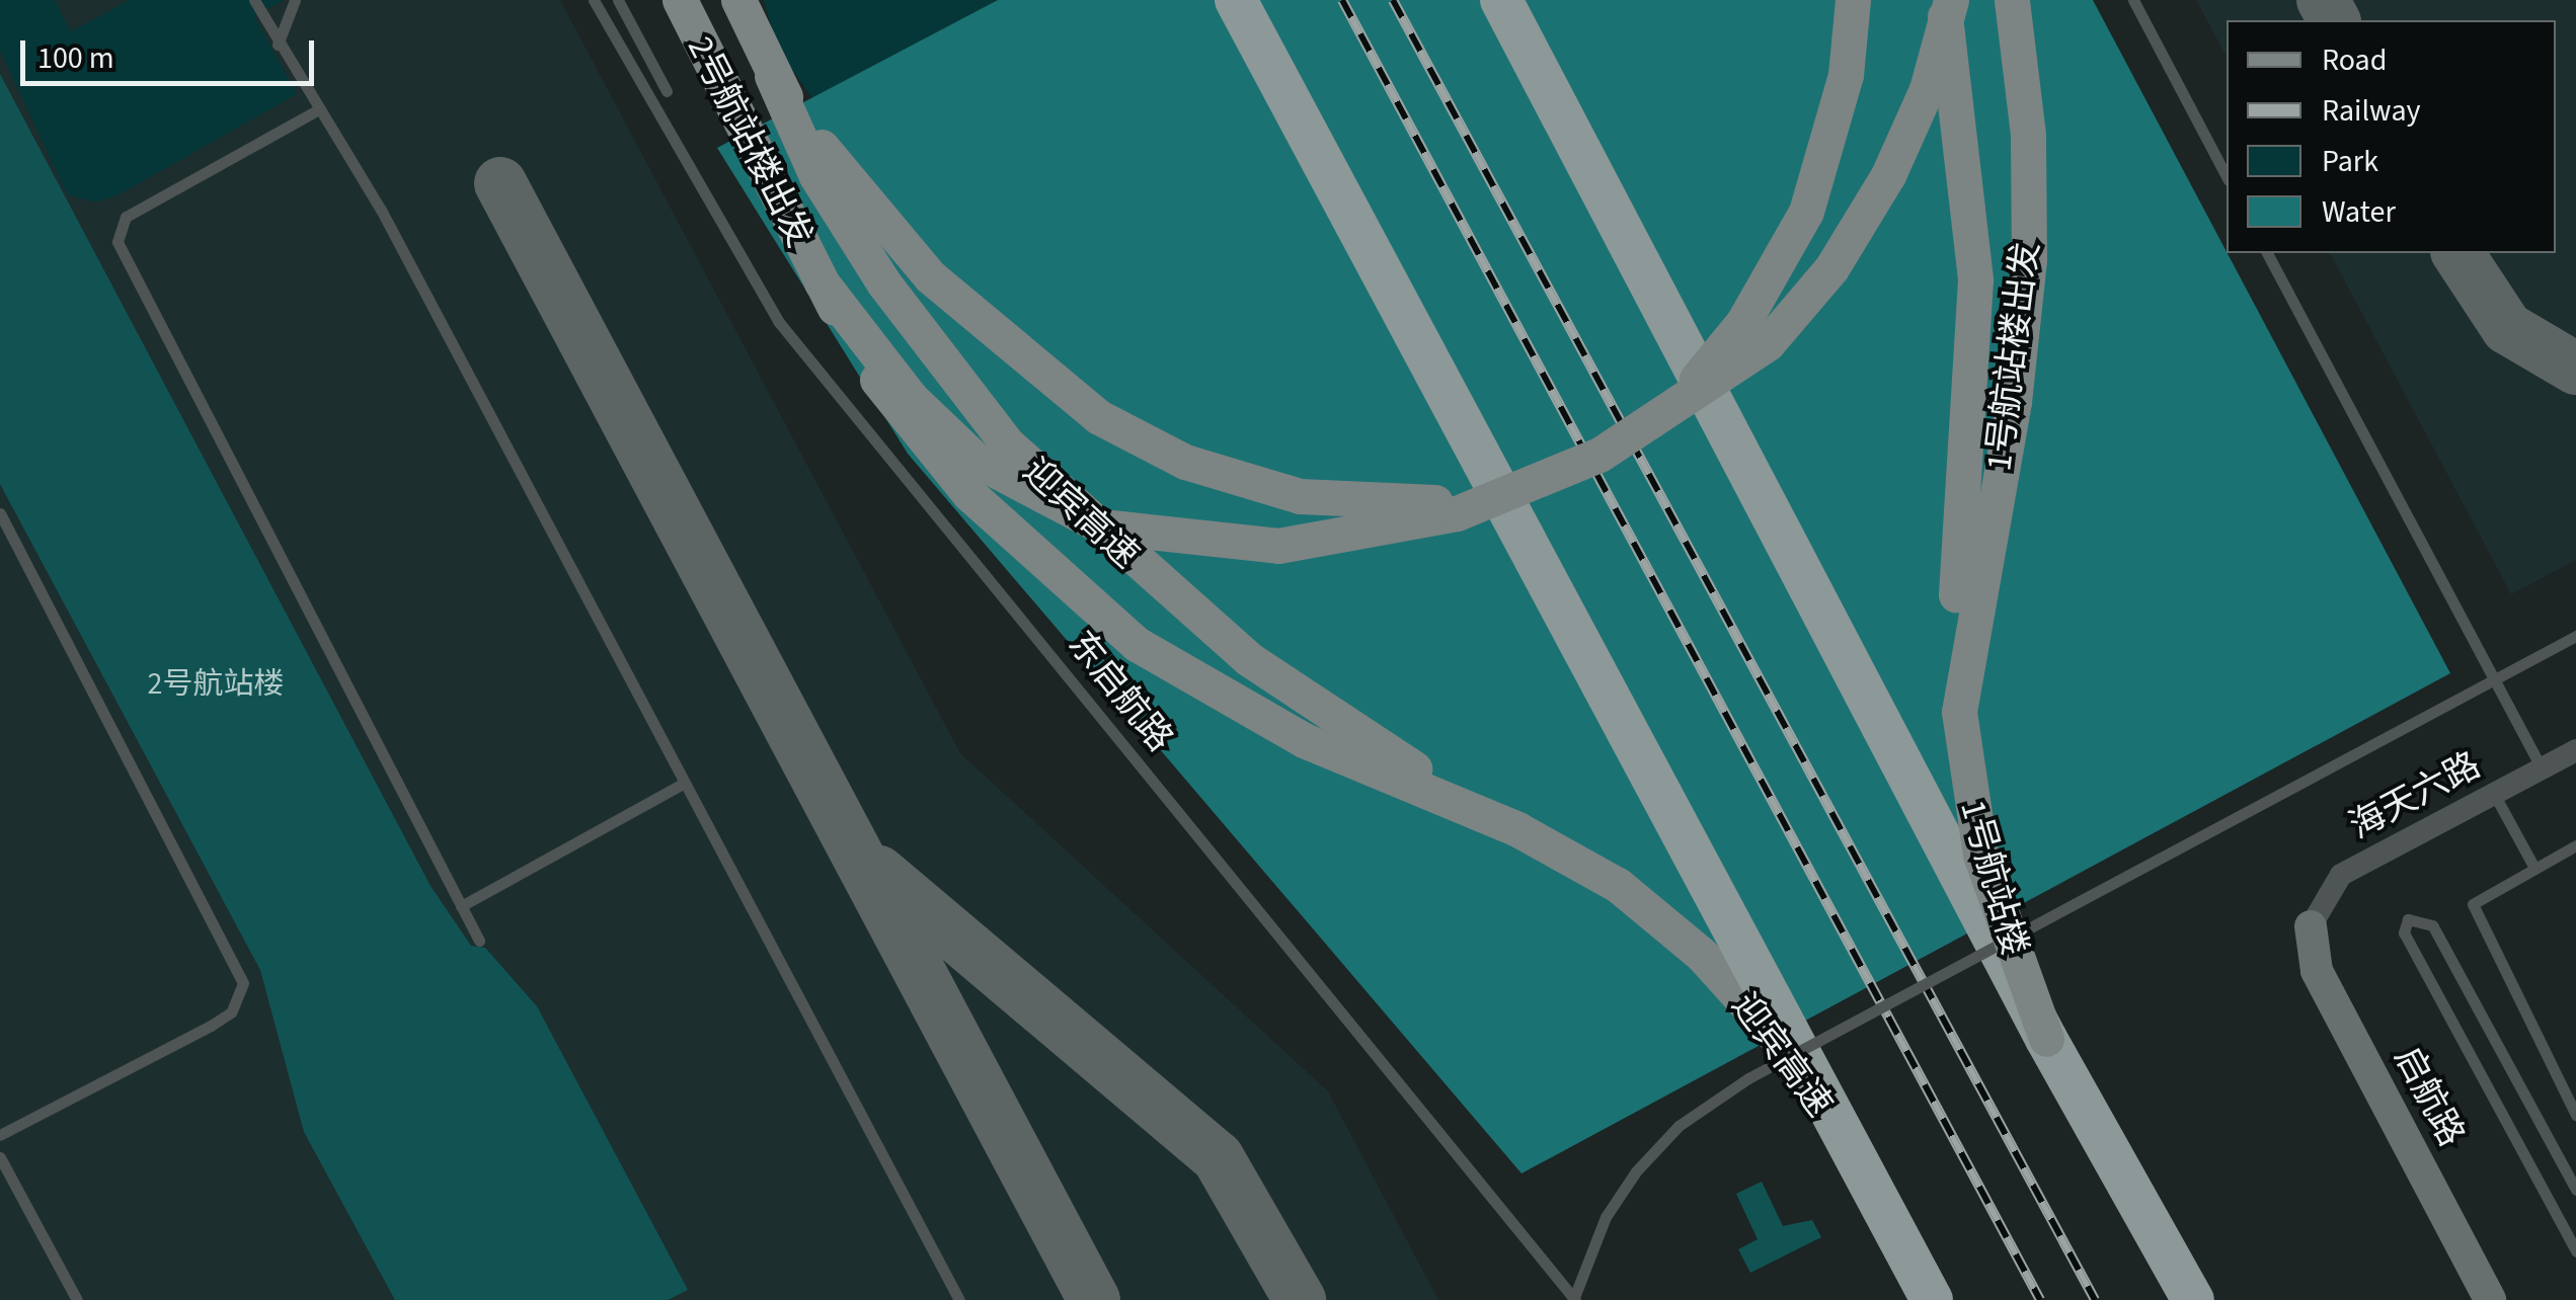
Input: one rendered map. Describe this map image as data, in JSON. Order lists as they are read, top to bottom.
{
  "streets": {
    "main road": [
      "2号航站楼出发",
      "1号航站楼出发",
      "迎宾高速",
      "1号航站楼"
    ],
    "street": ["海天六路", "启航路"],
    "lane": ["东启航路"]
  },
  "crossings": [
    ["2号航站楼出发", "迎宾高速"],
    ["1号航站楼出发", "1号航站楼"],
    ["海天六路", "启航路"]
  ],
  "house_numbers": ["2号航站楼"],
  "legend": [
    "Road",
    "Railway",
    "Park",
    "Water"
  ],
  "scale_bar": "100 m"
}
